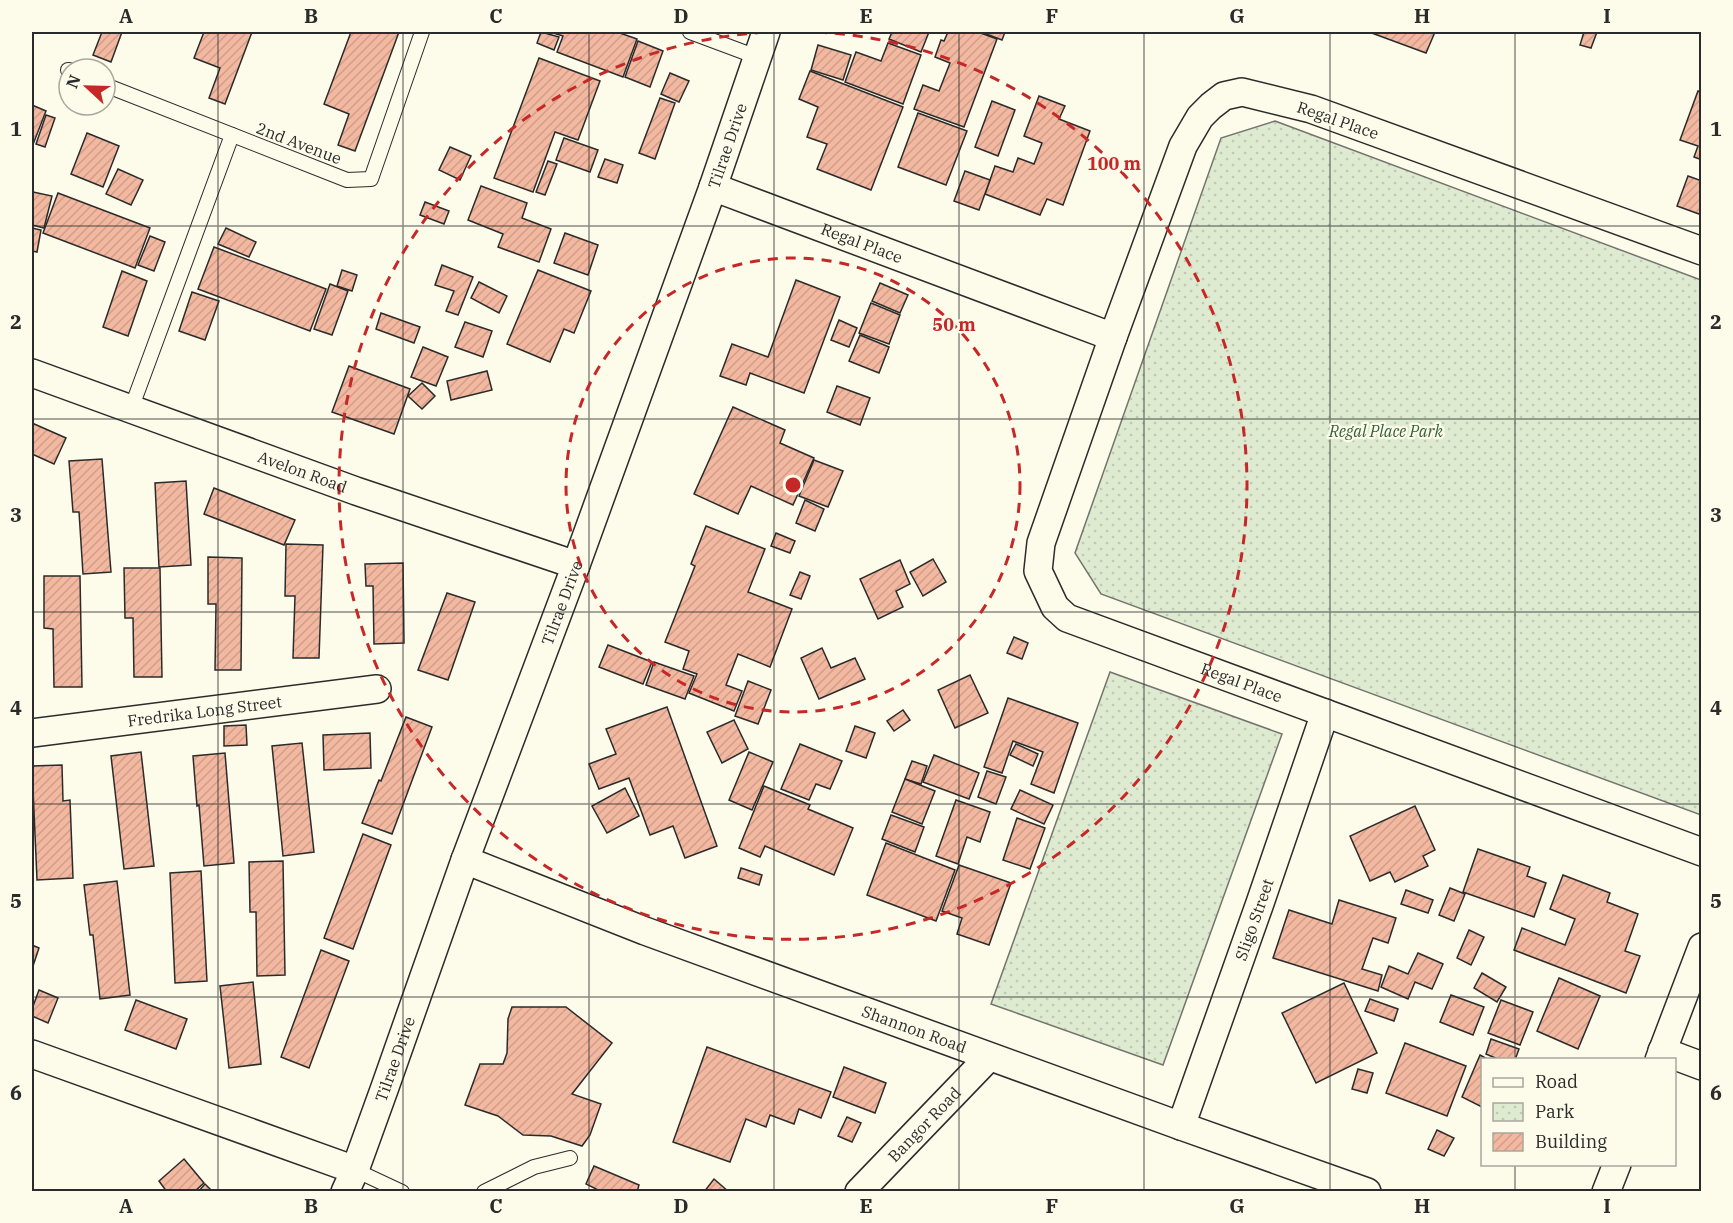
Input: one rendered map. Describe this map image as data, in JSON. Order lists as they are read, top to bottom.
{
  "streets": {
    "street": [
      "Regal Place",
      "Tilrae Drive",
      "Avelon Road",
      "Fredrika Long Street",
      "Sligo Street",
      "Shannon Road",
      "Bangor Road"
    ],
    "lane": ["2nd Avenue"]
  },
  "crossings": [
    ["Regal Place", "Tilrae Drive"],
    ["Regal Place", "Sligo Street"],
    ["Tilrae Drive", "Avelon Road"],
    ["Tilrae Drive", "Shannon Road"],
    ["Sligo Street", "Shannon Road"],
    ["Shannon Road", "Bangor Road"]
  ],
  "parks": ["Regal Place Park"],
  "legend": ["Road", "Park", "Building"],
  "north": "left",
  "grid": {
    "columns": [
      "A",
      "B",
      "C",
      "D",
      "E",
      "F",
      "G",
      "H",
      "I"
    ],
    "rows": [
      "1",
      "2",
      "3",
      "4",
      "5",
      "6"
    ]
  },
  "rings": ["100 m", "50 m"]
}
